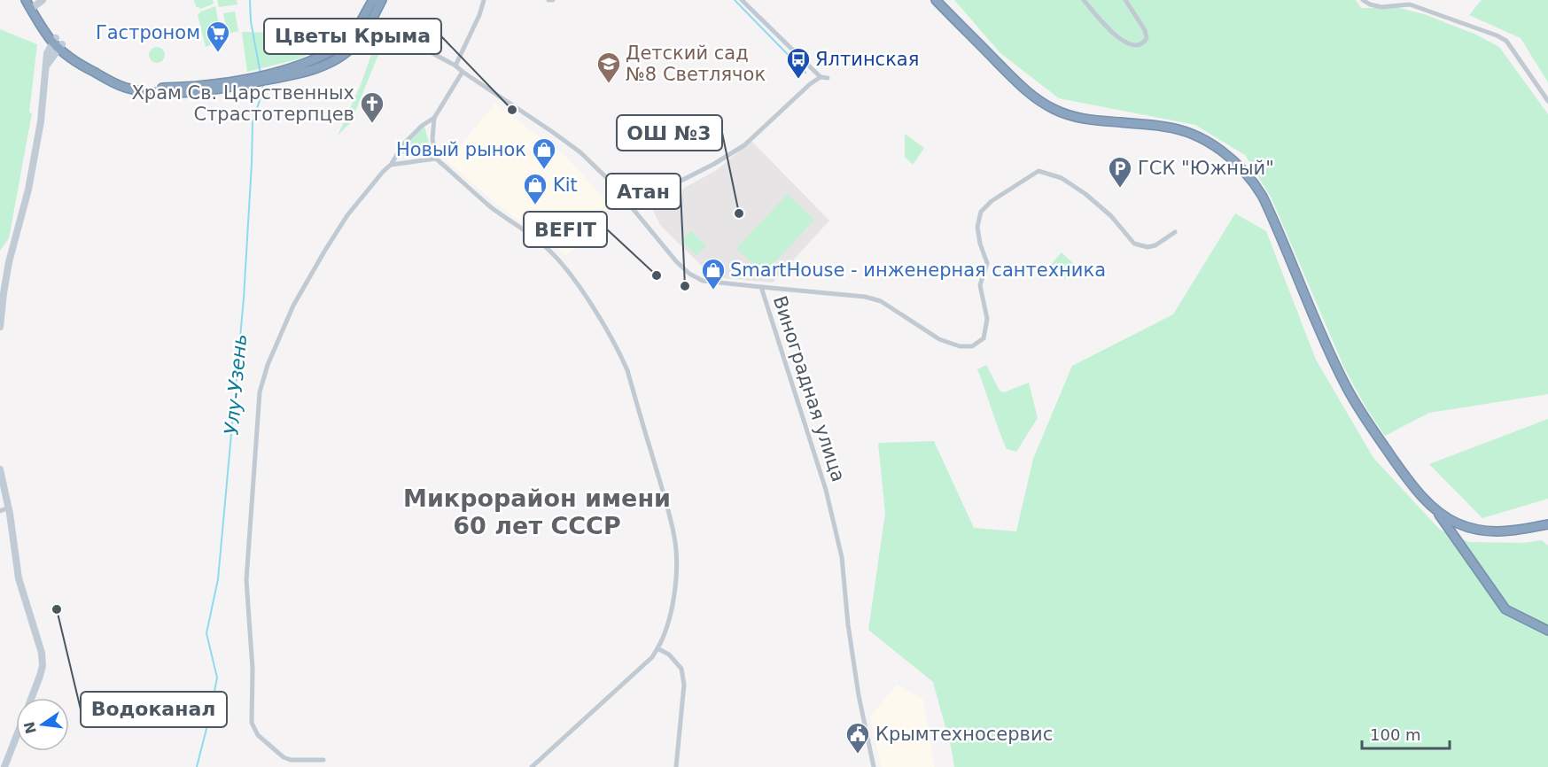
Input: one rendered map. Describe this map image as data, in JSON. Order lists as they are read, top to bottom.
{
  "streets": {
    "street": ["Виноградная улица"]
  },
  "districts": ["Микрорайон имени 60 лет СССР"],
  "water": ["Улу-Узень"],
  "places": {
    "supermarket": ["Гастроном"],
    "bus stop": ["Ялтинская"],
    "school or university": ["Детский сад №8 Светлячок"],
    "other": [
      "Цветы Крыма",
      "ОШ №3",
      "BEFIT",
      "Атан",
      "Водоканал"
    ],
    "church": ["Храм Св. Царственных Страстотерпцев"],
    "shop": ["Новый рынок", "Kit", "SmartHouse - инженерная сантехника"],
    "parking": ["ГСК \"Южный\""],
    "public building": ["Крымтехносервис"]
  },
  "scale_bar": "100 m",
  "north": "left"
}
